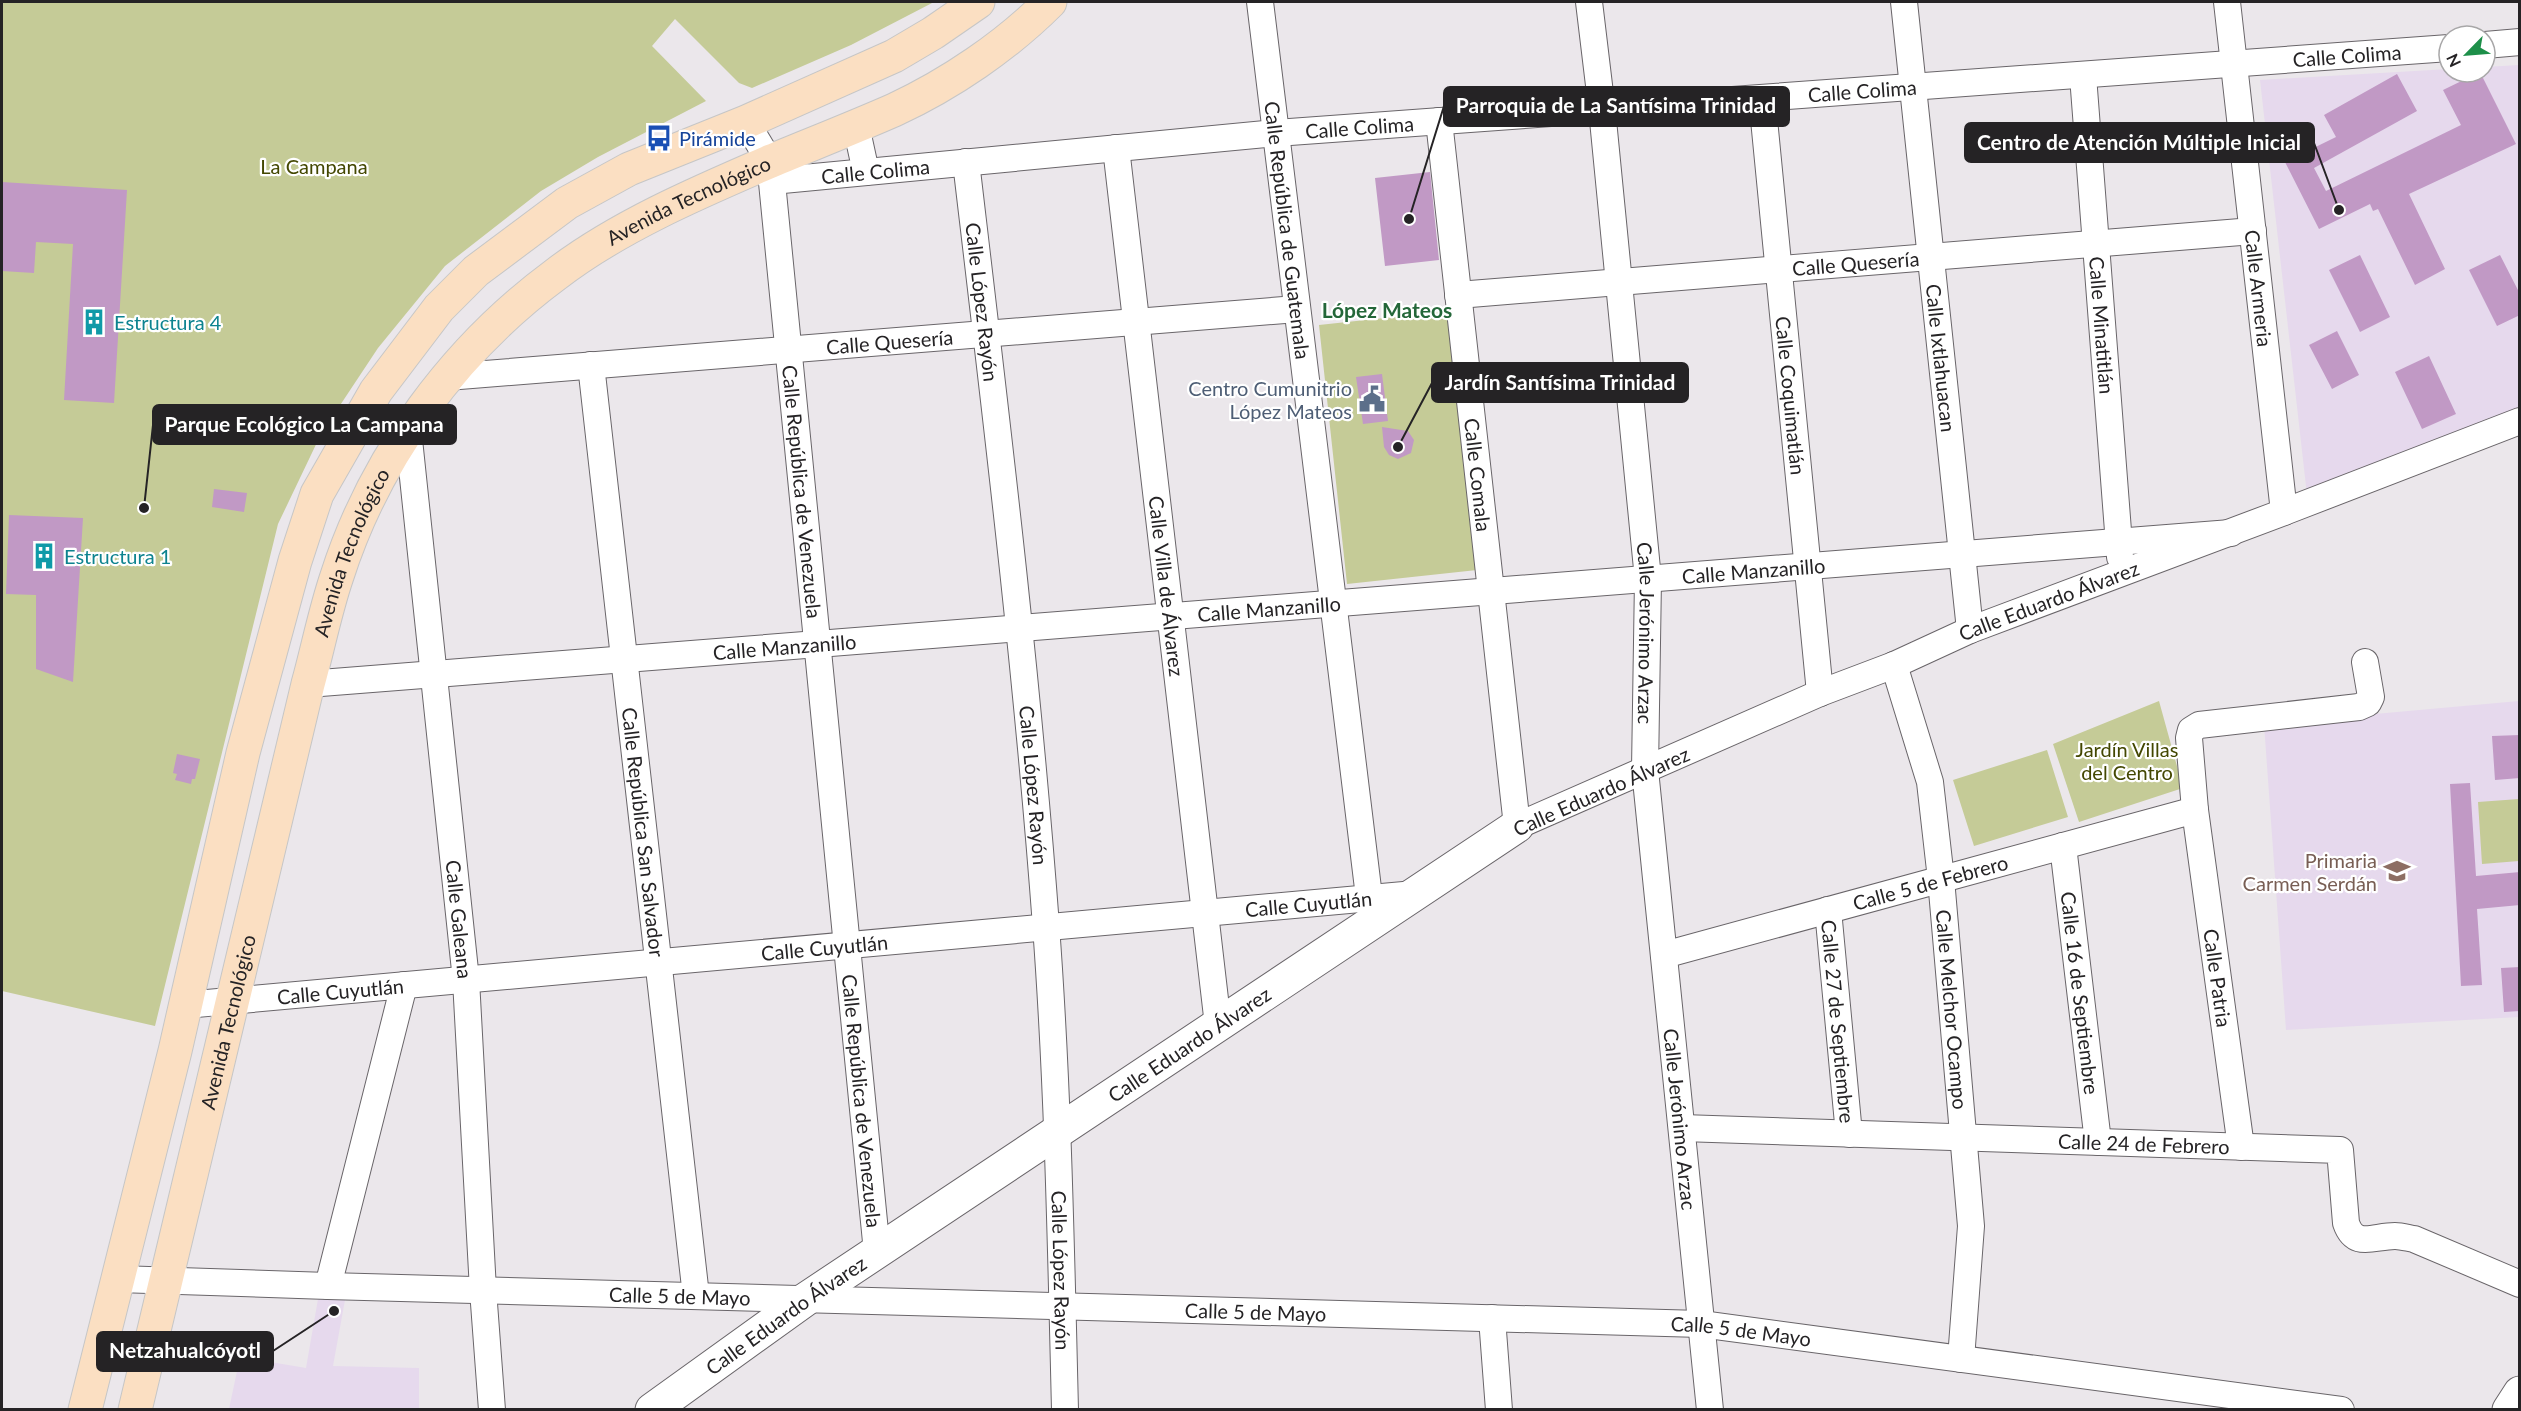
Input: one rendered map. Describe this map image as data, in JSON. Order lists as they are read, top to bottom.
{
  "streets": {
    "main road": ["Avenida Tecnológico"],
    "street": [
      "Calle Colima",
      "Calle República de Guatemala",
      "Calle Quesería",
      "Calle Armeria",
      "Calle López Rayón",
      "Calle Minatitlán",
      "Calle Ixtlahuacan",
      "Calle Coquimatlán",
      "Calle Comala",
      "Calle República de Venezuela",
      "Calle Manzanillo",
      "Calle Villa de Álvarez",
      "Calle Eduardo Álvarez",
      "Calle Jerónimo Arzac",
      "Calle República San Salvador",
      "Calle 5 de Febrero",
      "Calle Cuyutlán",
      "Calle Galeana",
      "Calle Patria",
      "Calle 16 de Septiembre",
      "Calle Melchor Ocampo",
      "Calle 27 de Septiembre",
      "Calle 24 de Febrero",
      "Calle 5 de Mayo"
    ]
  },
  "crossings": [
    ["Calle Colima", "Avenida Tecnológico"],
    ["Calle Colima", "Calle República de Guatemala"],
    ["Calle Colima", "Calle Armeria"],
    ["Calle Colima", "Calle López Rayón"],
    ["Calle Colima", "Calle Minatitlán"],
    ["Calle Colima", "Calle Ixtlahuacan"],
    ["Calle Colima", "Calle Coquimatlán"],
    ["Calle Colima", "Calle Comala"],
    ["Calle Colima", "Calle República de Venezuela"],
    ["Calle Colima", "Calle Villa de Álvarez"],
    ["Calle Colima", "Calle Jerónimo Arzac"],
    ["Avenida Tecnológico", "Calle Quesería"],
    ["Avenida Tecnológico", "Calle República de Venezuela"],
    ["Avenida Tecnológico", "Calle Manzanillo"],
    ["Avenida Tecnológico", "Calle Cuyutlán"],
    ["Avenida Tecnológico", "Calle Galeana"],
    ["Avenida Tecnológico", "Calle 5 de Mayo"],
    ["Calle República de Guatemala", "Calle Quesería"],
    ["Calle República de Guatemala", "Calle Manzanillo"],
    ["Calle República de Guatemala", "Calle Eduardo Álvarez"],
    ["Calle República de Guatemala", "Calle Cuyutlán"],
    ["Calle Quesería", "Calle Armeria"],
    ["Calle Quesería", "Calle López Rayón"],
    ["Calle Quesería", "Calle Minatitlán"],
    ["Calle Quesería", "Calle Ixtlahuacan"],
    ["Calle Quesería", "Calle Coquimatlán"],
    ["Calle Quesería", "Calle Comala"],
    ["Calle Quesería", "Calle República de Venezuela"],
    ["Calle Quesería", "Calle Villa de Álvarez"],
    ["Calle Quesería", "Calle Jerónimo Arzac"],
    ["Calle Quesería", "Calle República San Salvador"],
    ["Calle Armeria", "Calle Eduardo Álvarez"],
    ["Calle López Rayón", "Calle Manzanillo"],
    ["Calle López Rayón", "Calle Eduardo Álvarez"],
    ["Calle López Rayón", "Calle Cuyutlán"],
    ["Calle López Rayón", "Calle 5 de Mayo"],
    ["Calle Minatitlán", "Calle Manzanillo"],
    ["Calle Minatitlán", "Calle Eduardo Álvarez"],
    ["Calle Ixtlahuacan", "Calle Manzanillo"],
    ["Calle Ixtlahuacan", "Calle Eduardo Álvarez"],
    ["Calle Coquimatlán", "Calle Manzanillo"],
    ["Calle Coquimatlán", "Calle Eduardo Álvarez"],
    ["Calle Comala", "Calle Manzanillo"],
    ["Calle Comala", "Calle Eduardo Álvarez"],
    ["Calle República de Venezuela", "Calle Manzanillo"],
    ["Calle República de Venezuela", "Calle Eduardo Álvarez"],
    ["Calle República de Venezuela", "Calle Cuyutlán"],
    ["Calle Manzanillo", "Calle Villa de Álvarez"],
    ["Calle Manzanillo", "Calle Eduardo Álvarez"],
    ["Calle Manzanillo", "Calle Jerónimo Arzac"],
    ["Calle Manzanillo", "Calle República San Salvador"],
    ["Calle Manzanillo", "Calle Galeana"],
    ["Calle Villa de Álvarez", "Calle Eduardo Álvarez"],
    ["Calle Villa de Álvarez", "Calle Cuyutlán"],
    ["Calle Eduardo Álvarez", "Calle Jerónimo Arzac"],
    ["Calle Eduardo Álvarez", "Calle Cuyutlán"],
    ["Calle Eduardo Álvarez", "Calle Melchor Ocampo"],
    ["Calle Eduardo Álvarez", "Calle 5 de Mayo"],
    ["Calle Jerónimo Arzac", "Calle 5 de Febrero"],
    ["Calle Jerónimo Arzac", "Calle 24 de Febrero"],
    ["Calle Jerónimo Arzac", "Calle 5 de Mayo"],
    ["Calle República San Salvador", "Calle Cuyutlán"],
    ["Calle República San Salvador", "Calle 5 de Mayo"],
    ["Calle 5 de Febrero", "Calle Patria"],
    ["Calle 5 de Febrero", "Calle 16 de Septiembre"],
    ["Calle 5 de Febrero", "Calle Melchor Ocampo"],
    ["Calle 5 de Febrero", "Calle 27 de Septiembre"],
    ["Calle Cuyutlán", "Calle Galeana"],
    ["Calle Galeana", "Calle 5 de Mayo"],
    ["Calle Patria", "Calle 24 de Febrero"],
    ["Calle 16 de Septiembre", "Calle 24 de Febrero"],
    ["Calle Melchor Ocampo", "Calle 24 de Febrero"],
    ["Calle Melchor Ocampo", "Calle 5 de Mayo"],
    ["Calle 27 de Septiembre", "Calle 24 de Febrero"]
  ],
  "districts": ["López Mateos"],
  "parks": ["La Campana", "Jardín Villas del Centro"],
  "places": {
    "bus stop": ["Pirámide"],
    "other": [
      "Centro de Atención Múltiple Inicial",
      "Parroquia de La Santísima Trinidad",
      "Jardín Santísima Trinidad",
      "Parque Ecológico La Campana",
      "Netzahualcóyotl"
    ],
    "building": ["Estructura 4", "Estructura 1"],
    "public building": ["Centro Cumunitrio López Mateos"],
    "school or university": ["Primaria Carmen Serdán"]
  },
  "north": "bottom left"
}
